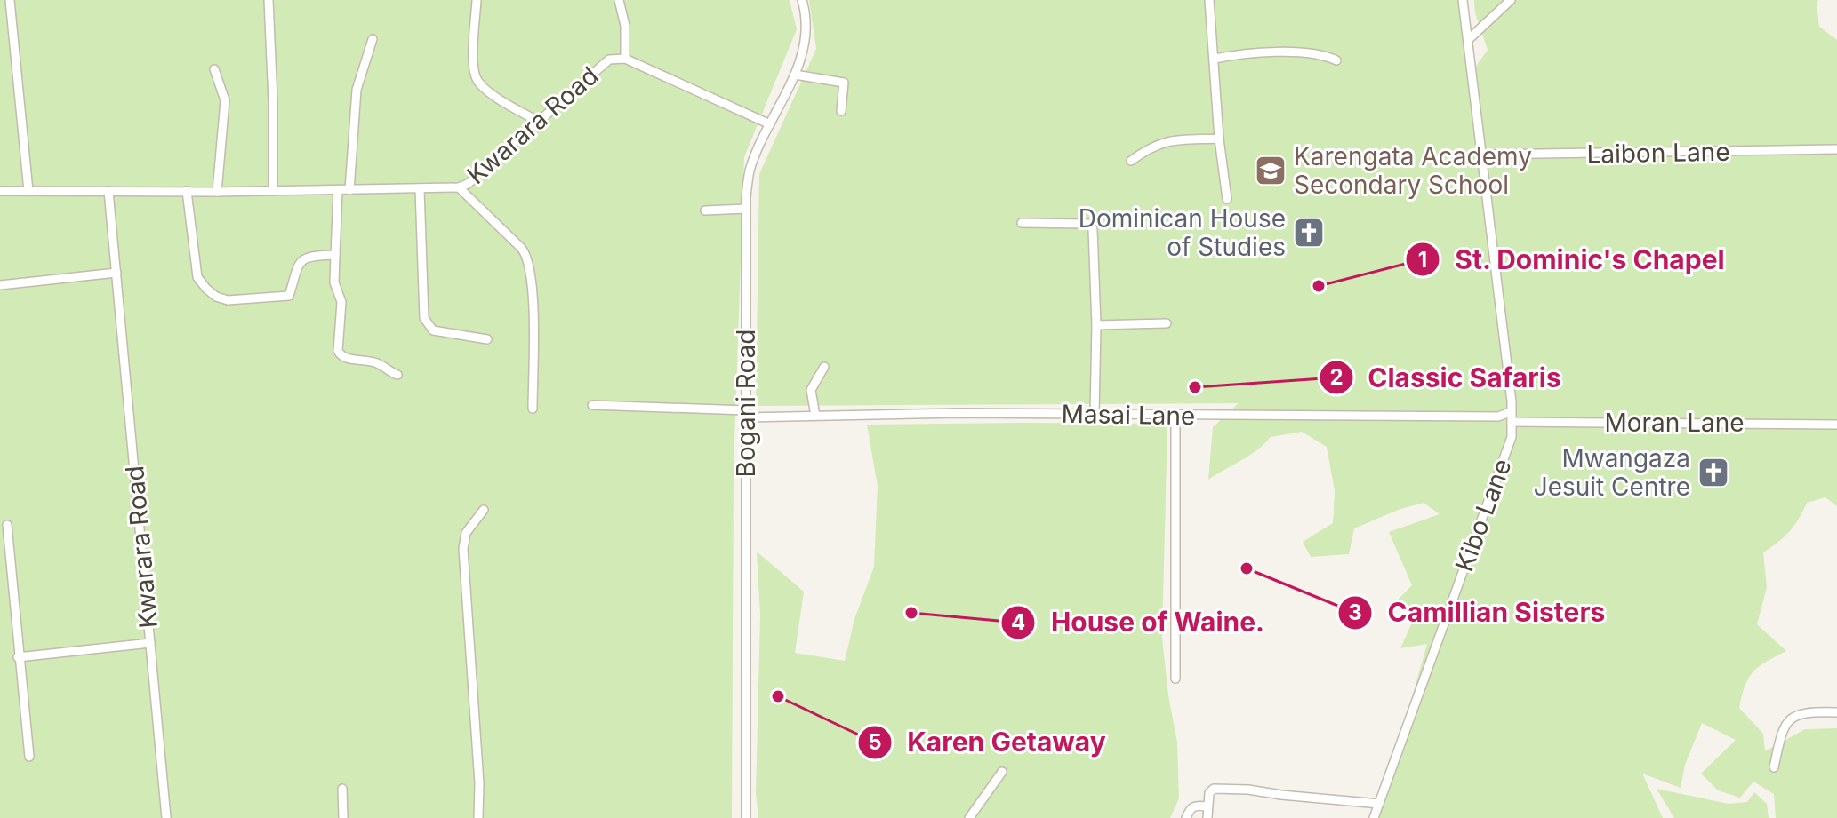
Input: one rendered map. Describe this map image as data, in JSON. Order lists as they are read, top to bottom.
{
  "streets": {
    "street": [
      "Kwarara Road",
      "Laibon Lane",
      "Bogani Road",
      "Masai Lane",
      "Moran Lane",
      "Kibo Lane"
    ]
  },
  "crossings": [
    ["Kwarara Road", "Bogani Road"],
    ["Laibon Lane", "Kibo Lane"],
    ["Bogani Road", "Masai Lane"],
    ["Masai Lane", "Kibo Lane"],
    ["Moran Lane", "Kibo Lane"]
  ],
  "places": {
    "school or university": ["Karengata Academy Secondary School"],
    "church": ["Dominican House of Studies", "Mwangaza Jesuit Centre"],
    "other": [
      "St. Dominic's Chapel",
      "Classic Safaris",
      "Camillian Sisters",
      "House of Waine.",
      "Karen Getaway"
    ]
  }
}
